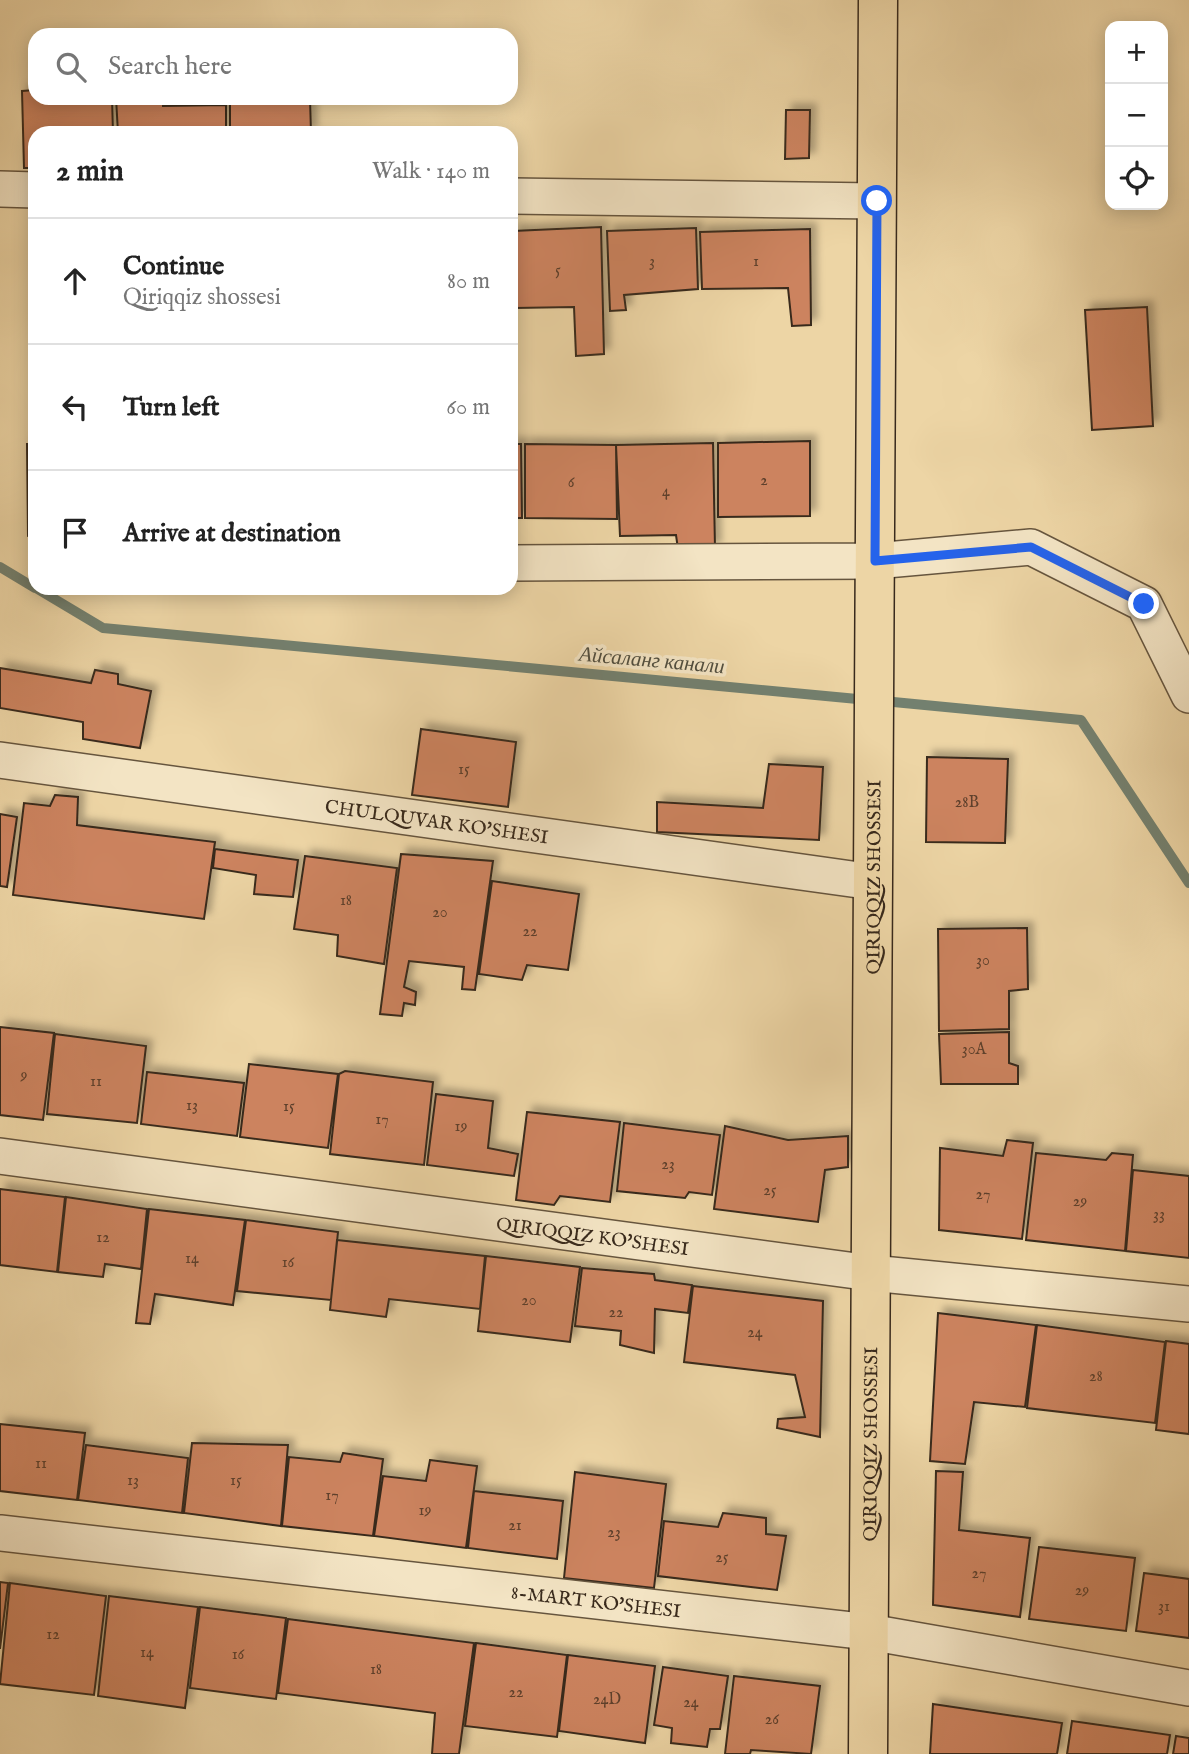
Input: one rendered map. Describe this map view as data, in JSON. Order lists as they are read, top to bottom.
{
  "streets": {
    "main road": ["QIRIQQIZ SHOSSESI"],
    "street": ["CHULQUVAR KO'SHESI", "QIRIQQIZ KO'SHESI", "8-MART KO'SHESI"]
  },
  "crossings": [
    ["CHULQUVAR KO'SHESI", "QIRIQQIZ SHOSSESI"],
    ["QIRIQQIZ SHOSSESI", "QIRIQQIZ KO'SHESI"],
    ["QIRIQQIZ SHOSSESI", "8-MART KO'SHESI"]
  ],
  "water": ["Айсаланг канали"],
  "house_numbers": [
    "3",
    "1",
    "5",
    "2",
    "6",
    "4",
    "15",
    "28B",
    "18",
    "20",
    "22",
    "30",
    "30A",
    "9",
    "11",
    "13",
    "15",
    "17",
    "19",
    "23",
    "25",
    "27",
    "29",
    "33",
    "12",
    "14",
    "16",
    "20",
    "22",
    "24",
    "28",
    "11",
    "13",
    "15",
    "17",
    "19",
    "21",
    "23",
    "25",
    "27",
    "29",
    "31",
    "12",
    "14",
    "16",
    "18",
    "22",
    "24D",
    "24",
    "26"
  ],
  "page": {
    "map_buttons": ["+", "−"],
    "search": "Search here",
    "heading": ["2 min", "Walk · 140 m"],
    "list": [
      ["Continue", "Qiriqqiz shossesi", "80 m"],
      ["Turn left", "60 m"],
      "Arrive at destination"
    ]
  }
}
